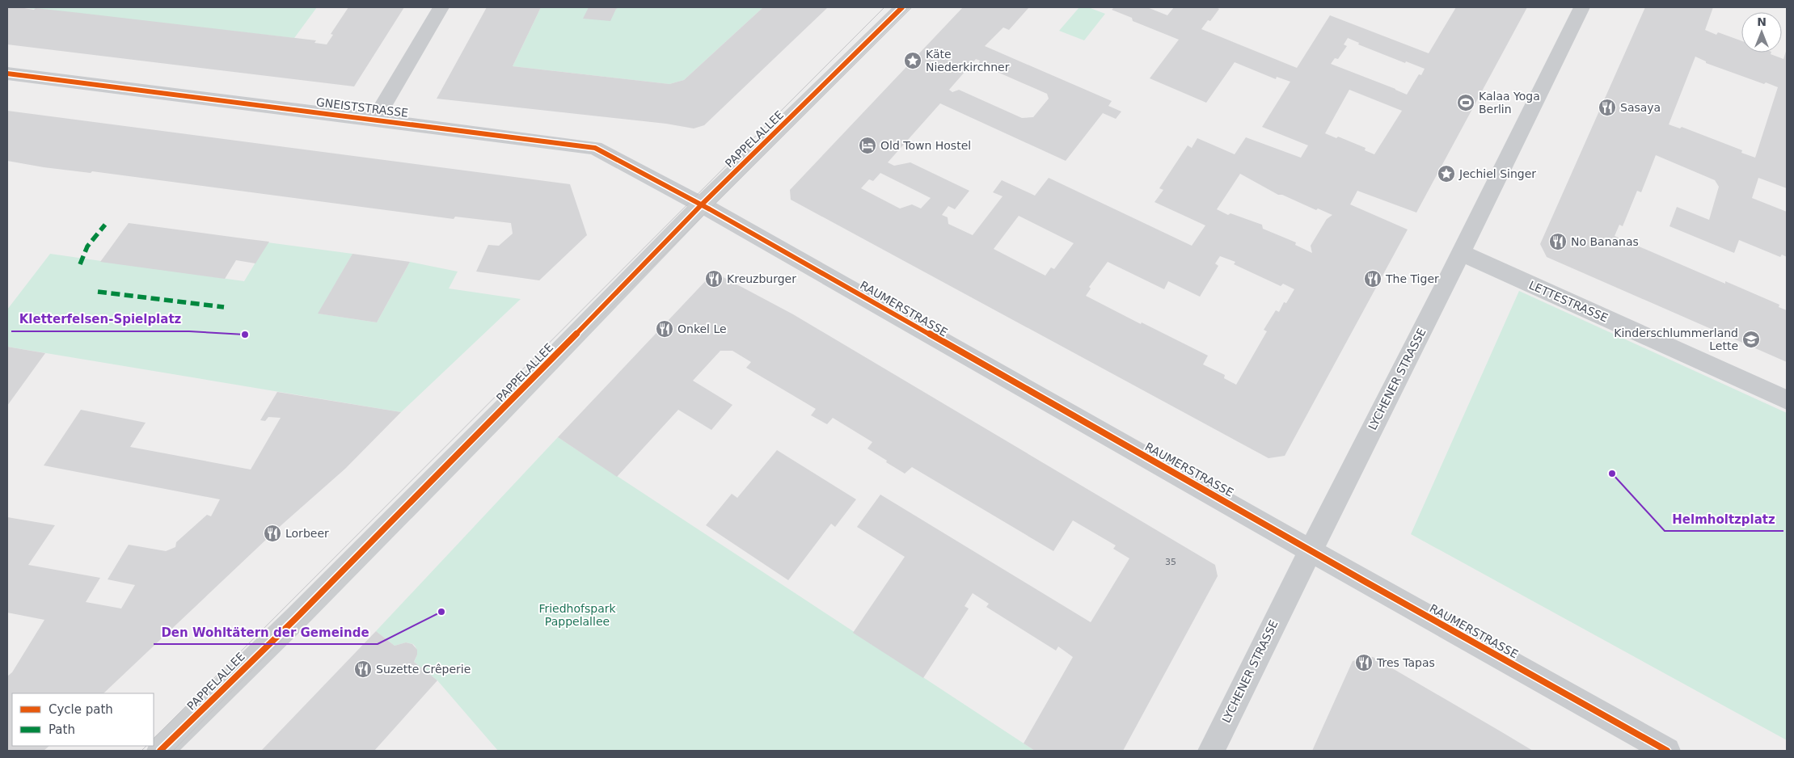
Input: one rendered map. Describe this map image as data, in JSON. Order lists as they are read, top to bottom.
{
  "streets": {
    "street": [
      "GNEISTSTRASSE",
      "PAPPELALLEE",
      "LETTESTRASSE",
      "RAUMERSTRASSE",
      "LYCHENER STRASSE"
    ]
  },
  "crossings": [
    ["GNEISTSTRASSE", "PAPPELALLEE"],
    ["GNEISTSTRASSE", "RAUMERSTRASSE"],
    ["PAPPELALLEE", "RAUMERSTRASSE"],
    ["LETTESTRASSE", "LYCHENER STRASSE"],
    ["RAUMERSTRASSE", "LYCHENER STRASSE"]
  ],
  "parks": ["Friedhofspark Pappelallee"],
  "places": {
    "place": ["Käte Niederkirchner", "Jechiel Singer"],
    "sports": ["Kalaa Yoga Berlin"],
    "restaurant": [
      "Sasaya",
      "No Bananas",
      "Kreuzburger",
      "The Tiger",
      "Onkel Le",
      "Lorbeer",
      "Tres Tapas",
      "Suzette Crêperie"
    ],
    "hotel": ["Old Town Hostel"],
    "other": ["Kletterfelsen-Spielplatz", "Helmholtzplatz", "Den Wohltätern der Gemeinde"],
    "school or university": ["Kinderschlummerland Lette"]
  },
  "house_numbers": ["35"],
  "legend": ["Cycle path", "Path"],
  "north": "top"
}
